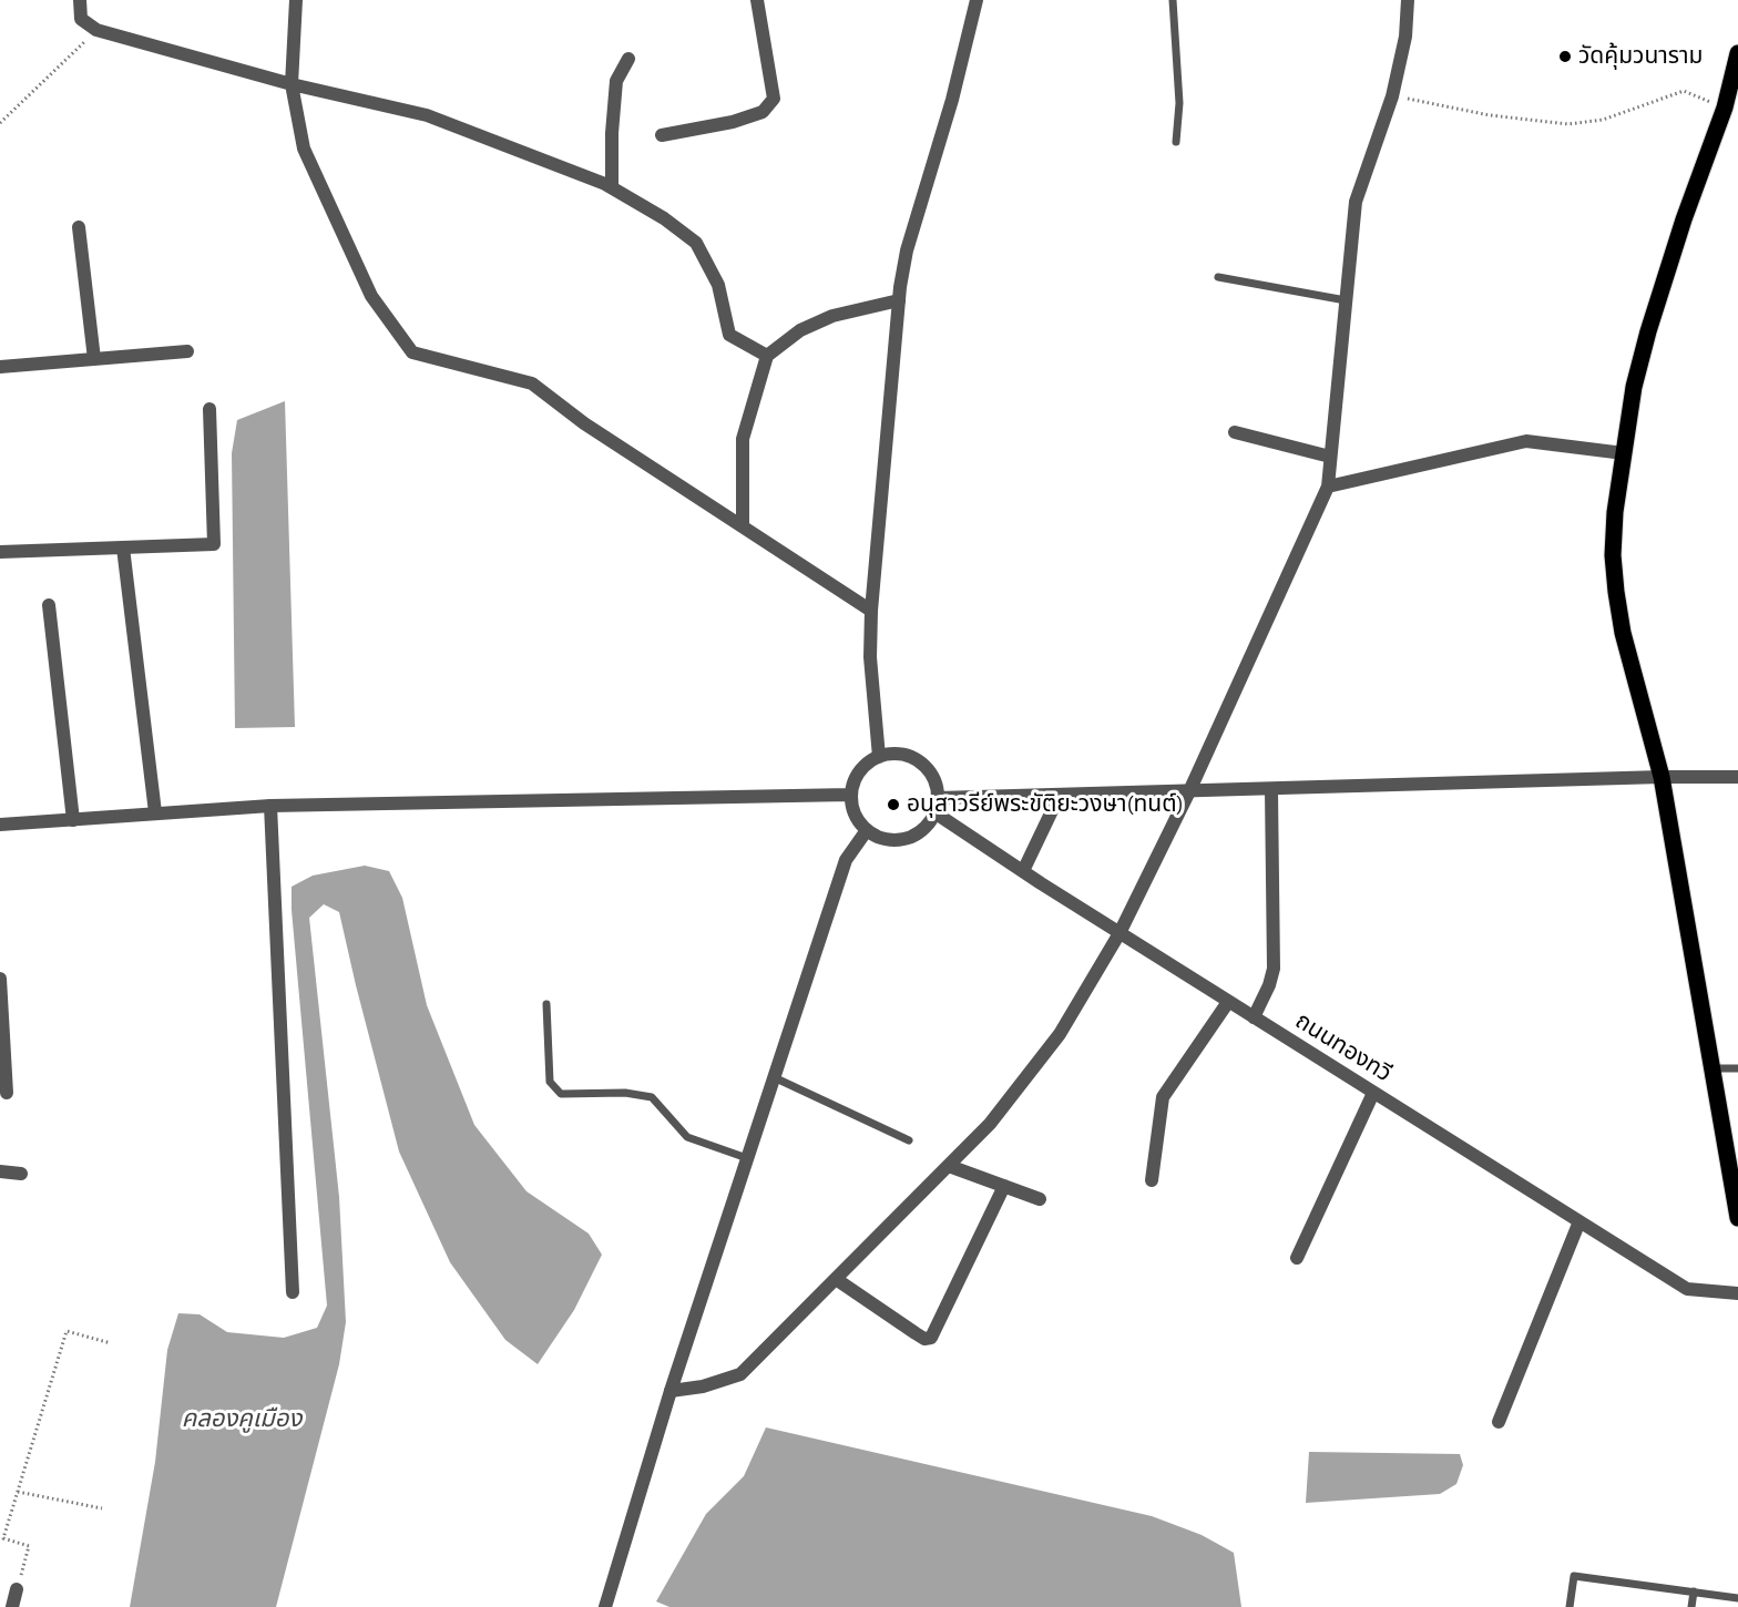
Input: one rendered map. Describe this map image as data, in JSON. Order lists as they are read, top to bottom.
{
  "streets": {
    "street": ["ถนนทองทวี"]
  },
  "water": ["คลองคูเมือง"],
  "places": ["วัดคุ้มวนาราม", "อนุสาวรีย์พระขัติยะวงษา(ทนต์)"]
}
